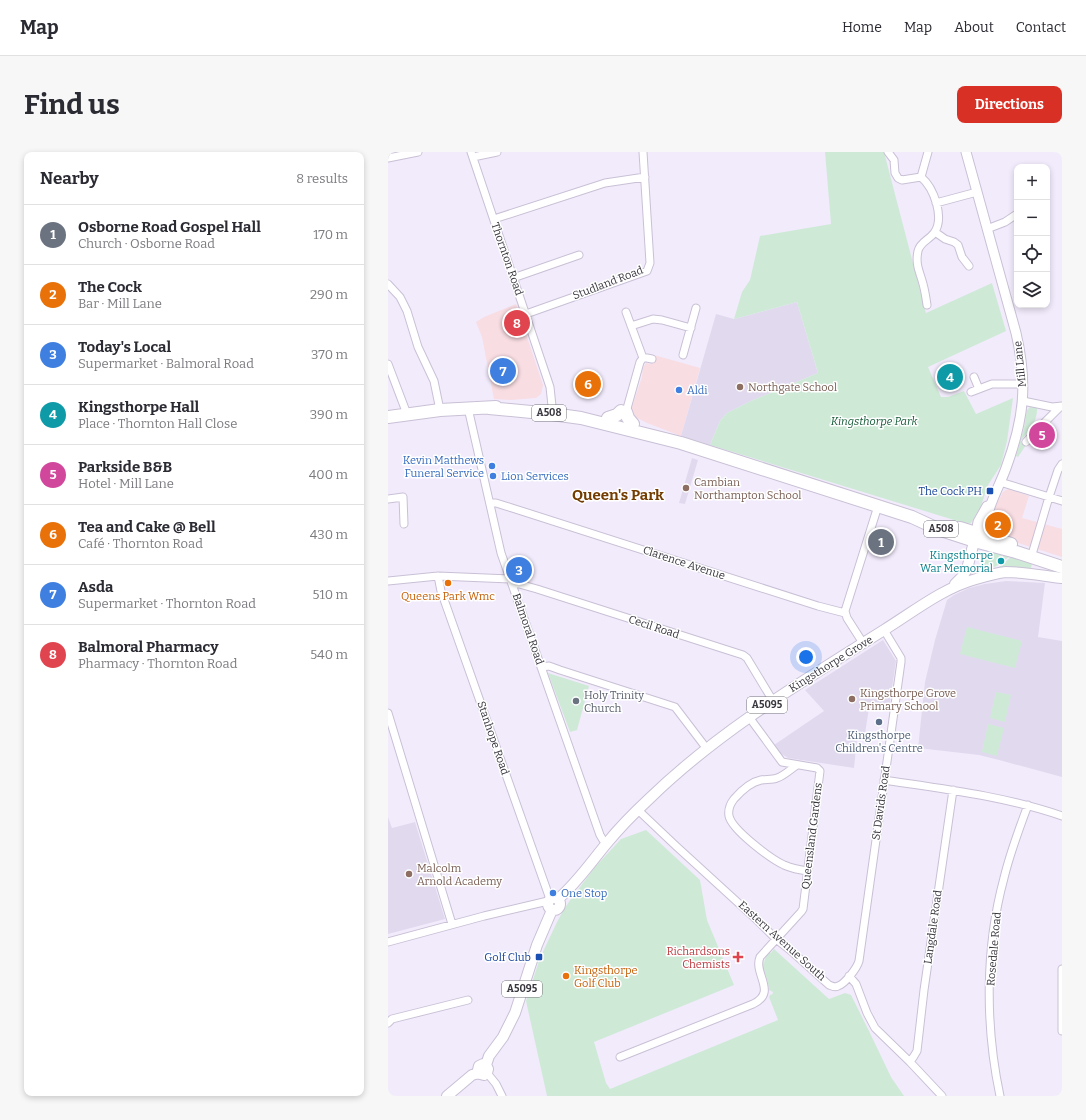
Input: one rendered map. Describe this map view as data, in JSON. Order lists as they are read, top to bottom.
{
  "streets": {
    "highway": ["A508"],
    "main road": ["Kingsthorpe Grove", "A5095"],
    "street": [
      "Thornton Road",
      "Studland Road",
      "Mill Lane",
      "Clarence Avenue",
      "Cecil Road",
      "Balmoral Road",
      "Stanhope Road",
      "St Davids Road",
      "Queensland Gardens",
      "Langdale Road",
      "Eastern Avenue South",
      "Rosedale Road"
    ]
  },
  "crossings": [
    ["Thornton Road", "Studland Road"],
    ["Thornton Road", "A508"],
    ["Mill Lane", "A508"],
    ["Mill Lane", "A5095"],
    ["A508", "Balmoral Road"],
    ["A508", "Kingsthorpe Grove"],
    ["A508", "A5095"],
    ["Clarence Avenue", "Balmoral Road"],
    ["Cecil Road", "Balmoral Road"],
    ["Cecil Road", "Kingsthorpe Grove"],
    ["Cecil Road", "Stanhope Road"],
    ["Balmoral Road", "Kingsthorpe Grove"],
    ["Kingsthorpe Grove", "A5095"],
    ["Kingsthorpe Grove", "Stanhope Road"],
    ["Kingsthorpe Grove", "St Davids Road"],
    ["Kingsthorpe Grove", "Eastern Avenue South"],
    ["A5095", "Stanhope Road"],
    ["St Davids Road", "Eastern Avenue South"],
    ["Queensland Gardens", "Eastern Avenue South"]
  ],
  "districts": ["Queen's Park"],
  "parks": ["Kingsthorpe Park"],
  "places": {
    "other": [
      "Northgate School",
      "Aldi",
      "Kevin Matthews Funeral Service",
      "Lion Services",
      "Cambian Northampton School",
      "Kingsthorpe War Memorial",
      "Queens Park Wmc",
      "Kingsthorpe Grove Primary School",
      "Holy Trinity Church",
      "Kingsthorpe Children's Centre",
      "Malcolm Arnold Academy",
      "One Stop",
      "Kingsthorpe Golf Club"
    ],
    "transit": ["The Cock PH", "Golf Club"],
    "health": ["Richardsons Chemists"]
  },
  "page": {
    "header": "Map",
    "nav": [
      "Home",
      "Map",
      "About",
      "Contact"
    ],
    "buttons": "Directions",
    "title": "Find us",
    "heading": ["Nearby", "8 results"],
    "map_buttons": ["+", "−"],
    "list": [
      {
        "mark": "1",
        "name": "Osborne Road Gospel Hall",
        "note": "Church · Osborne Road",
        "value": "170 m"
      },
      {
        "mark": "2",
        "name": "The Cock",
        "note": "Bar · Mill Lane",
        "value": "290 m"
      },
      {
        "mark": "3",
        "name": "Today's Local",
        "note": "Supermarket · Balmoral Road",
        "value": "370 m"
      },
      {
        "mark": "4",
        "name": "Kingsthorpe Hall",
        "note": "Place · Thornton Hall Close",
        "value": "390 m"
      },
      {
        "mark": "5",
        "name": "Parkside B&B",
        "note": "Hotel · Mill Lane",
        "value": "400 m"
      },
      {
        "mark": "6",
        "name": "Tea and Cake @ Bell",
        "note": "Café · Thornton Road",
        "value": "430 m"
      },
      {
        "mark": "7",
        "name": "Asda",
        "note": "Supermarket · Thornton Road",
        "value": "510 m"
      },
      {
        "mark": "8",
        "name": "Balmoral Pharmacy",
        "note": "Pharmacy · Thornton Road",
        "value": "540 m"
      }
    ],
    "pins": [
      "8",
      "7",
      "4",
      "6",
      "5",
      "2",
      "1",
      "3"
    ]
  }
}
